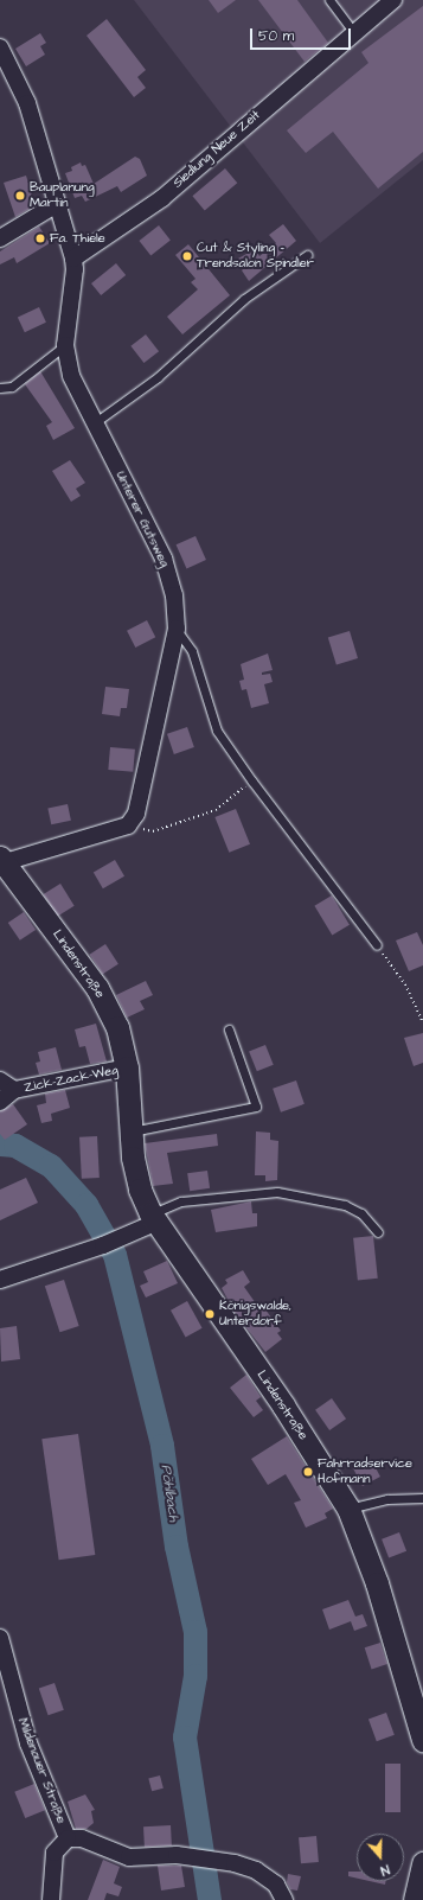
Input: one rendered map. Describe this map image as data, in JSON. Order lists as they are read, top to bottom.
{
  "streets": {
    "main road": ["Lindenstraße"],
    "street": [
      "Siedlung Neue Zeit",
      "Unterer Gutsweg",
      "Zick-Zack-Weg",
      "Mildenauer Straße"
    ]
  },
  "crossings": [
    ["Siedlung Neue Zeit", "Unterer Gutsweg"],
    ["Lindenstraße", "Zick-Zack-Weg"]
  ],
  "water": ["Pöhlbach"],
  "places": [
    "Bauplanung Martin",
    "Fa. Thiele",
    "Cut & Styling - Trendsalon Spindler",
    "Königswalde, Unterdorf",
    "Fahrradservice Hofmann"
  ],
  "scale_bar": "50 m",
  "north": "bottom"
}
